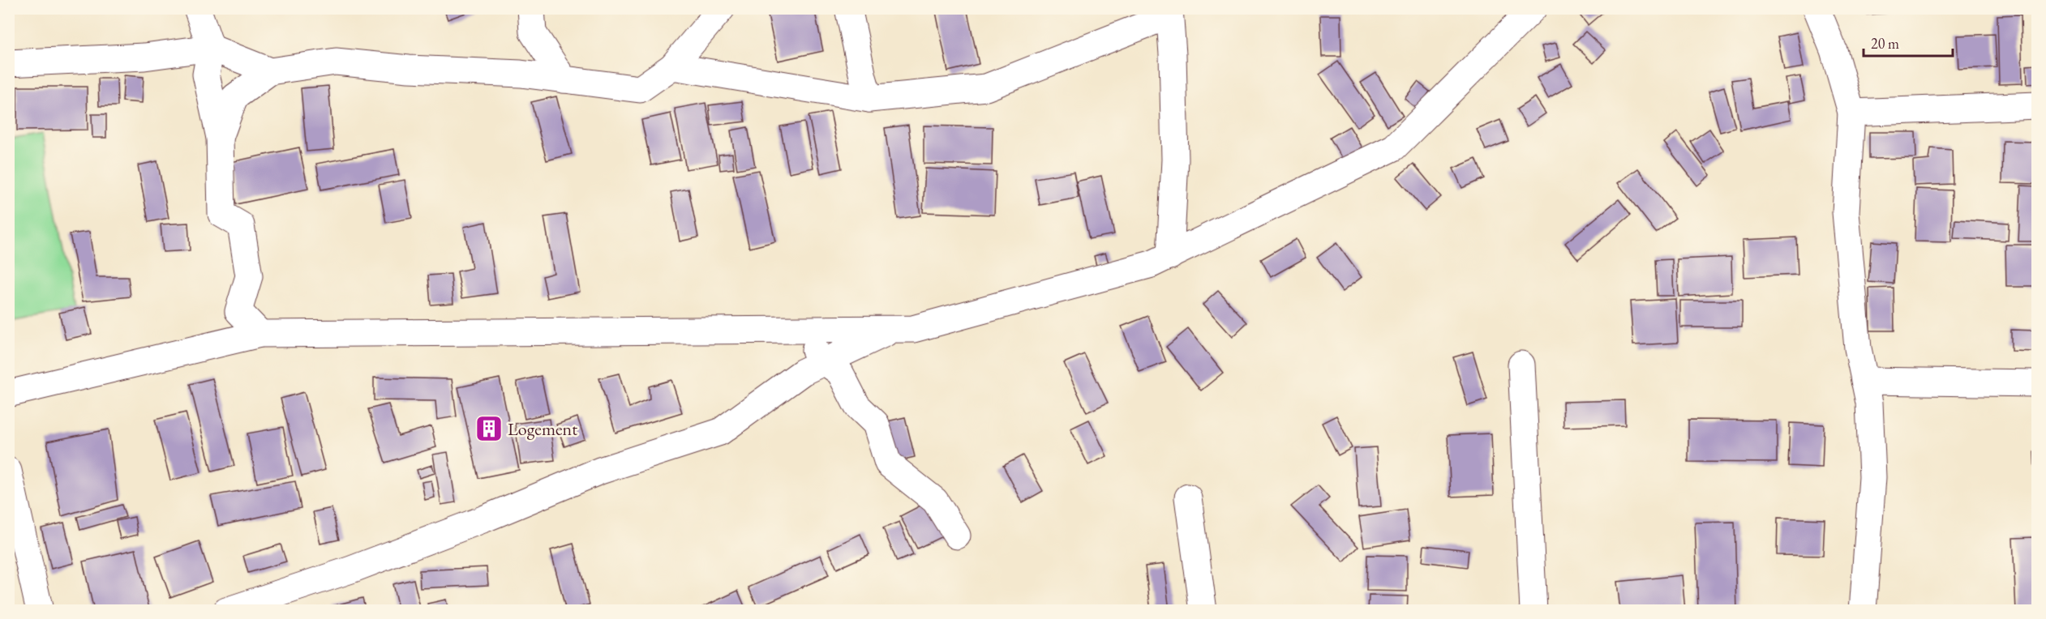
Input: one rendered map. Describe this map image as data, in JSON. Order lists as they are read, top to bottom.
{
  "places": {
    "building": ["Logement"]
  },
  "scale_bar": "20 m"
}
